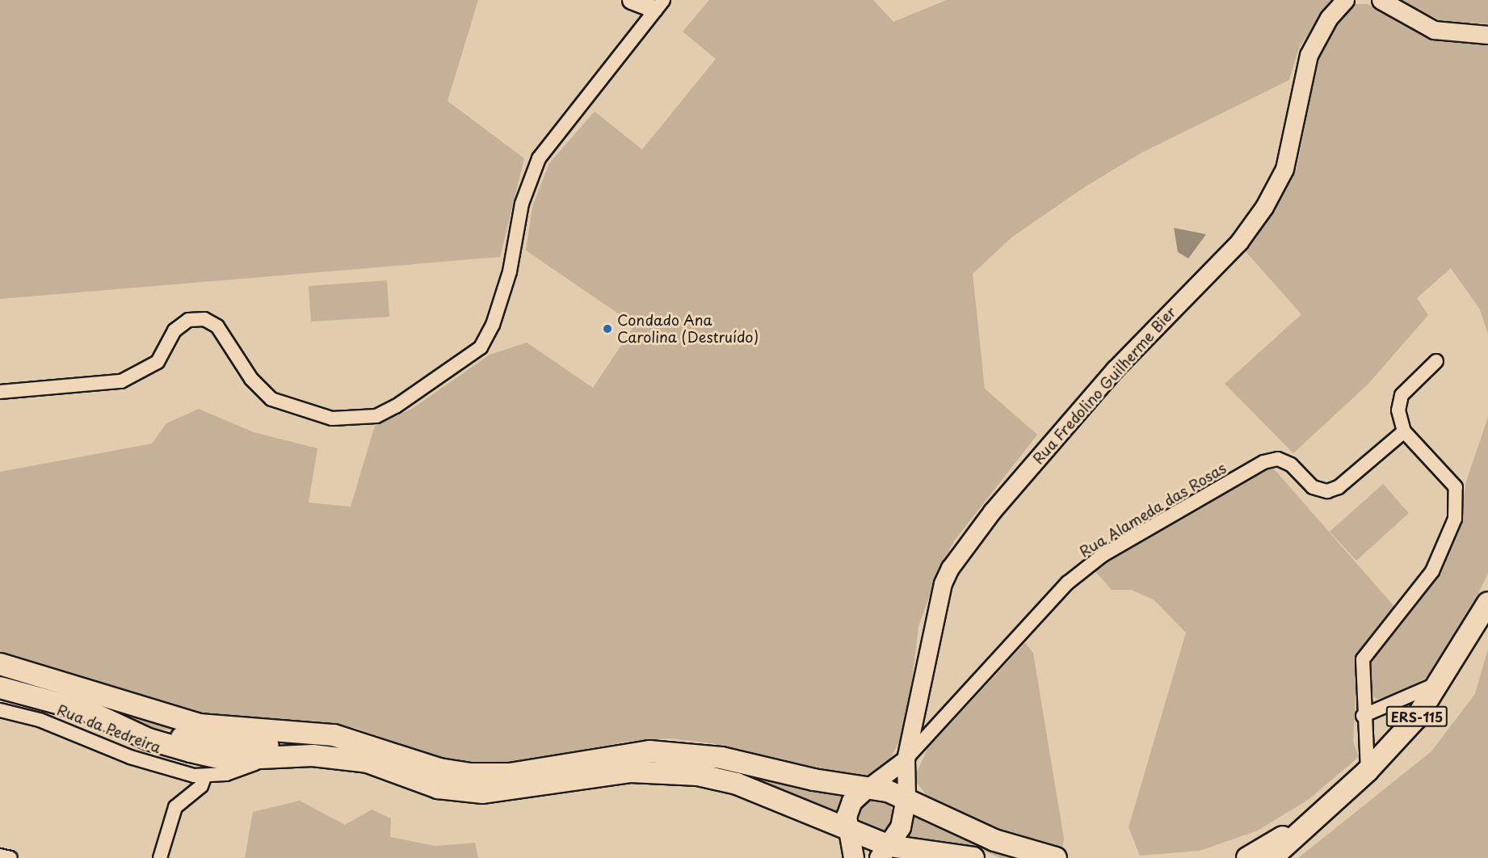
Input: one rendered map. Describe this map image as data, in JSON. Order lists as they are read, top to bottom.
{
  "streets": {
    "main road": ["Rua Fredolino Guilherme Bier", "ERS-115"],
    "street": ["Rua Alameda das Rosas", "Rua da Pedreira"]
  },
  "crossings": [
    ["Rua Fredolino Guilherme Bier", "Rua Alameda das Rosas"]
  ],
  "places": ["Condado Ana Carolina (Destruído)"]
}
